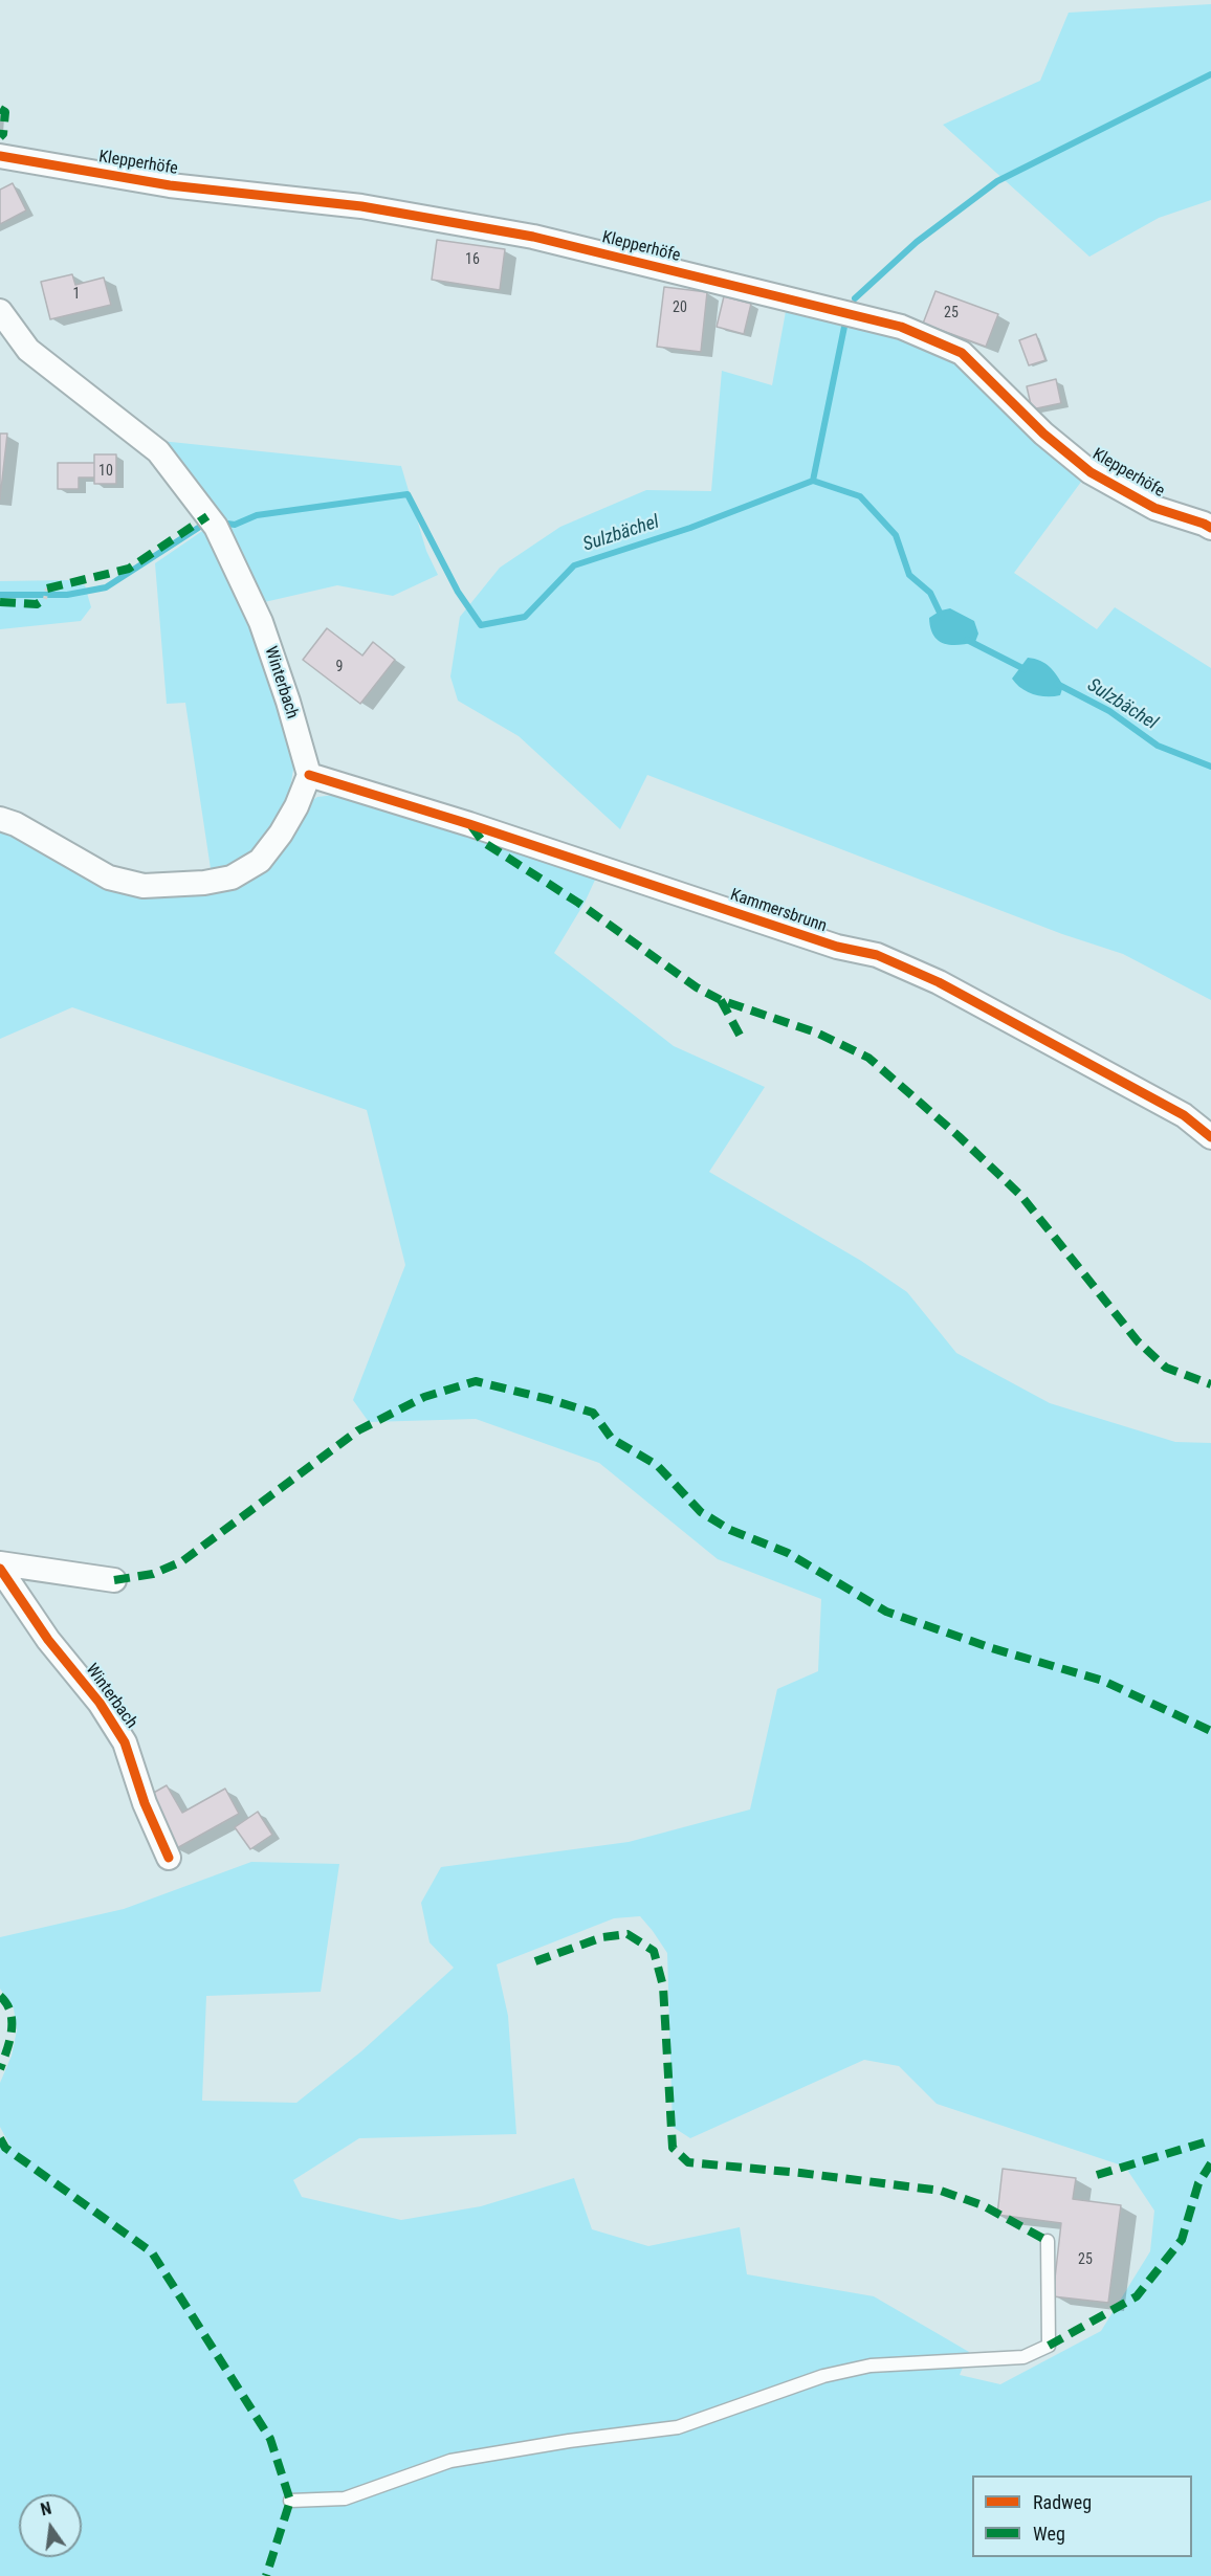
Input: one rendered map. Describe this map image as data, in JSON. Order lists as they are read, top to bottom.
{
  "streets": {
    "street": ["Klepperhöfe", "Winterbach", "Kammersbrunn"]
  },
  "crossings": [
    ["Winterbach", "Kammersbrunn"]
  ],
  "water": ["Sulzbächel"],
  "house_numbers": [
    "16",
    "1",
    "20",
    "25",
    "10",
    "9",
    "25"
  ],
  "legend": ["Radweg", "Weg"],
  "north": "top"
}
